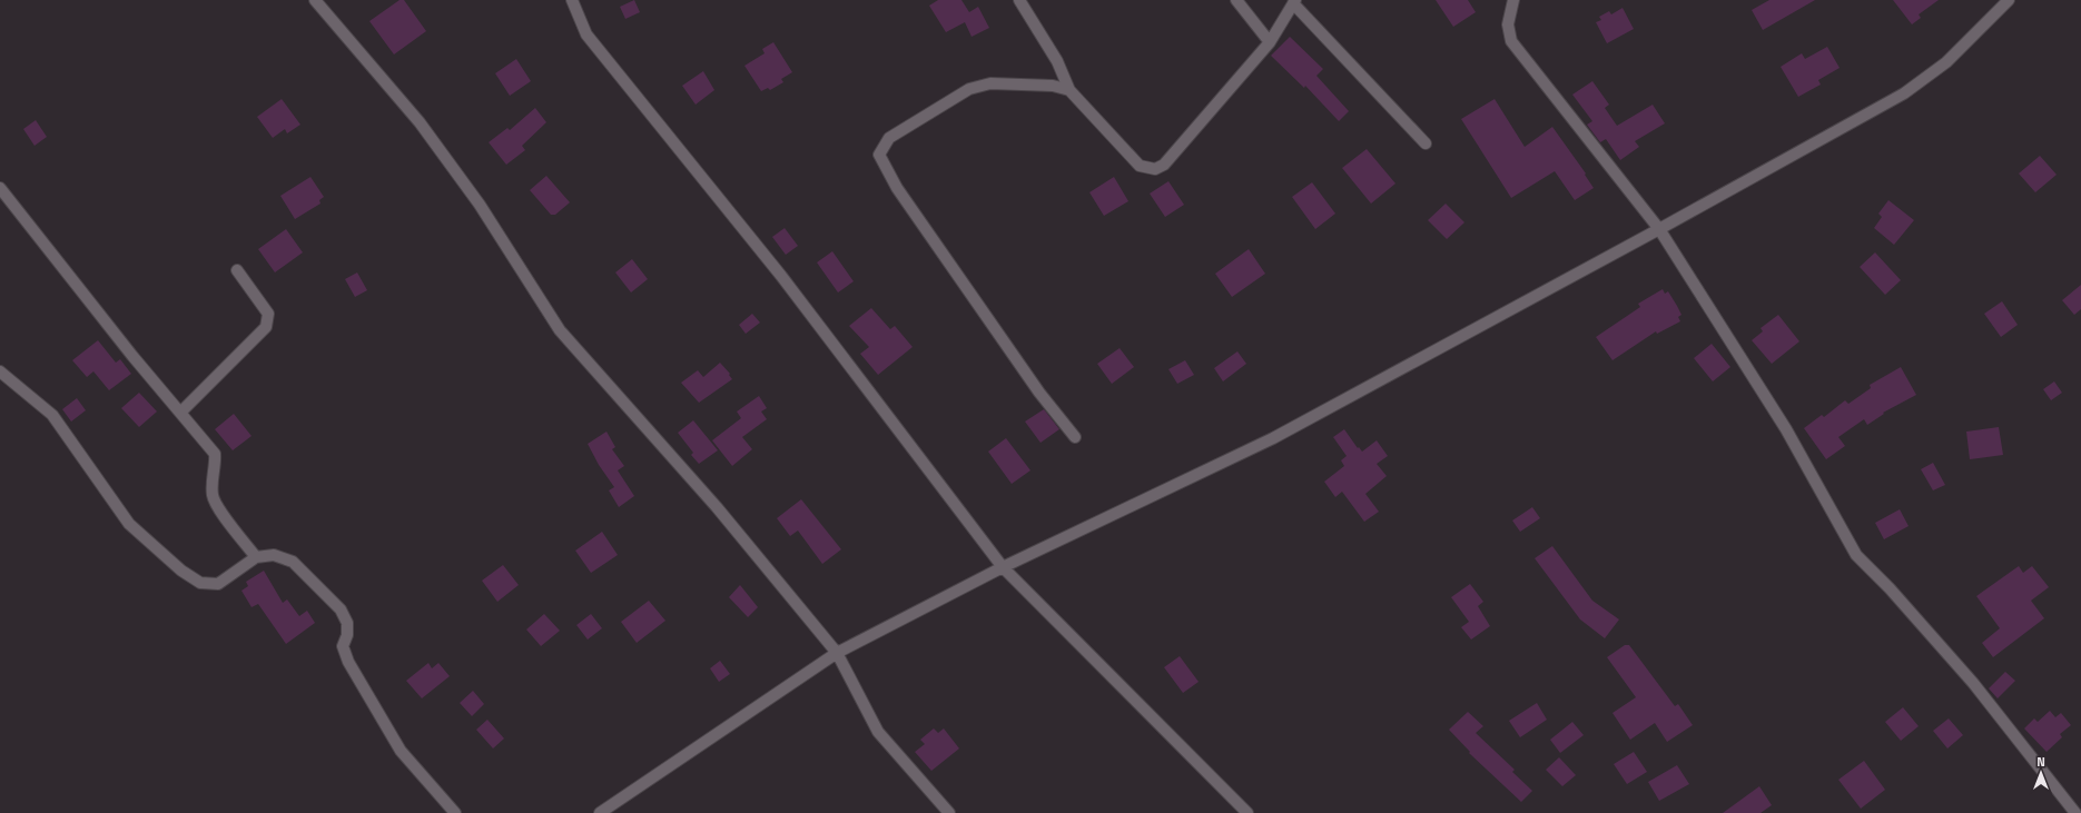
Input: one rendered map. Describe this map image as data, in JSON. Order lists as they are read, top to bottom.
{
  "north": "top"
}
